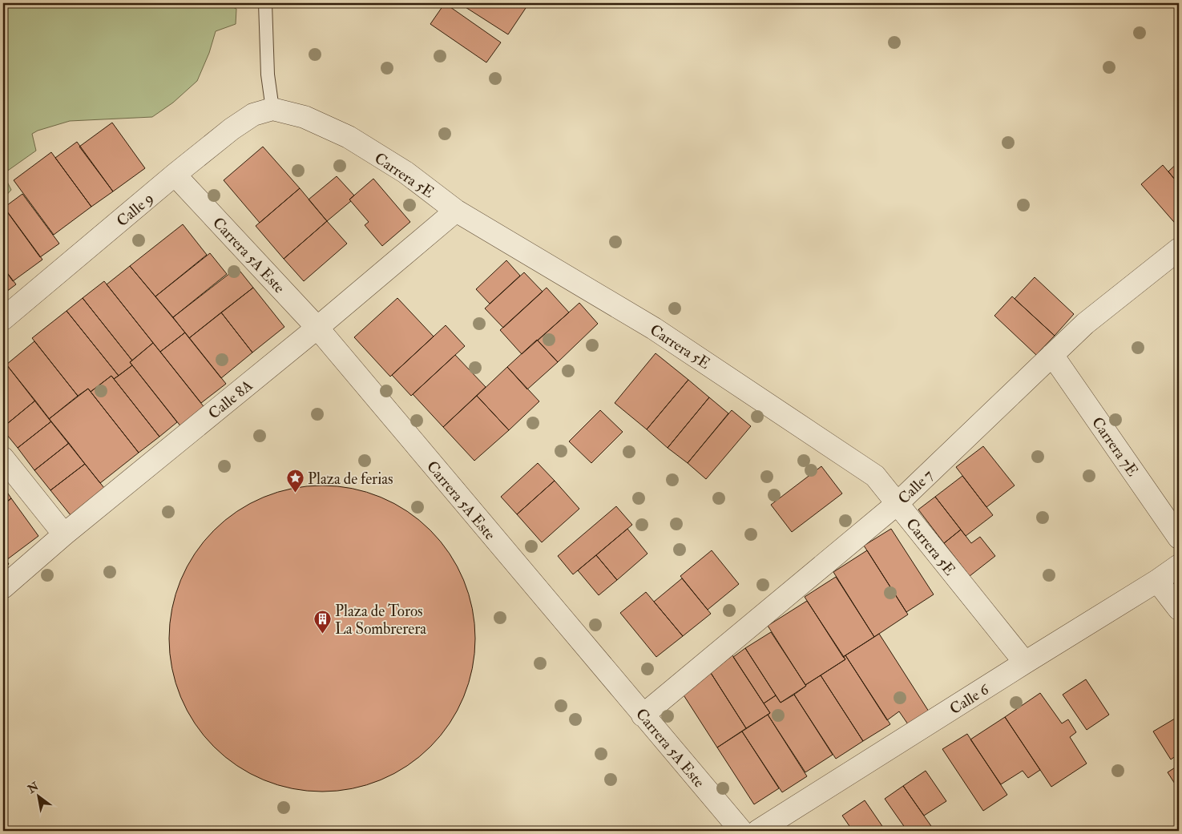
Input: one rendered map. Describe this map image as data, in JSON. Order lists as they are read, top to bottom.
{
  "streets": {
    "street": [
      "Carrera 5E",
      "Calle 9",
      "Carrera 5A Este",
      "Calle 8A",
      "Carrera 7E",
      "Calle 7",
      "Calle 6"
    ]
  },
  "crossings": [
    ["Carrera 5E", "Calle 9"],
    ["Carrera 5E", "Calle 8A"],
    ["Carrera 5E", "Calle 7"],
    ["Carrera 5E", "Calle 6"],
    ["Calle 9", "Carrera 5A Este"],
    ["Carrera 5A Este", "Calle 8A"],
    ["Carrera 5A Este", "Calle 7"],
    ["Carrera 7E", "Calle 7"]
  ],
  "places": {
    "place": ["Plaza de ferias"],
    "building": ["Plaza de Toros La Sombrerera"]
  },
  "north": "top left"
}
